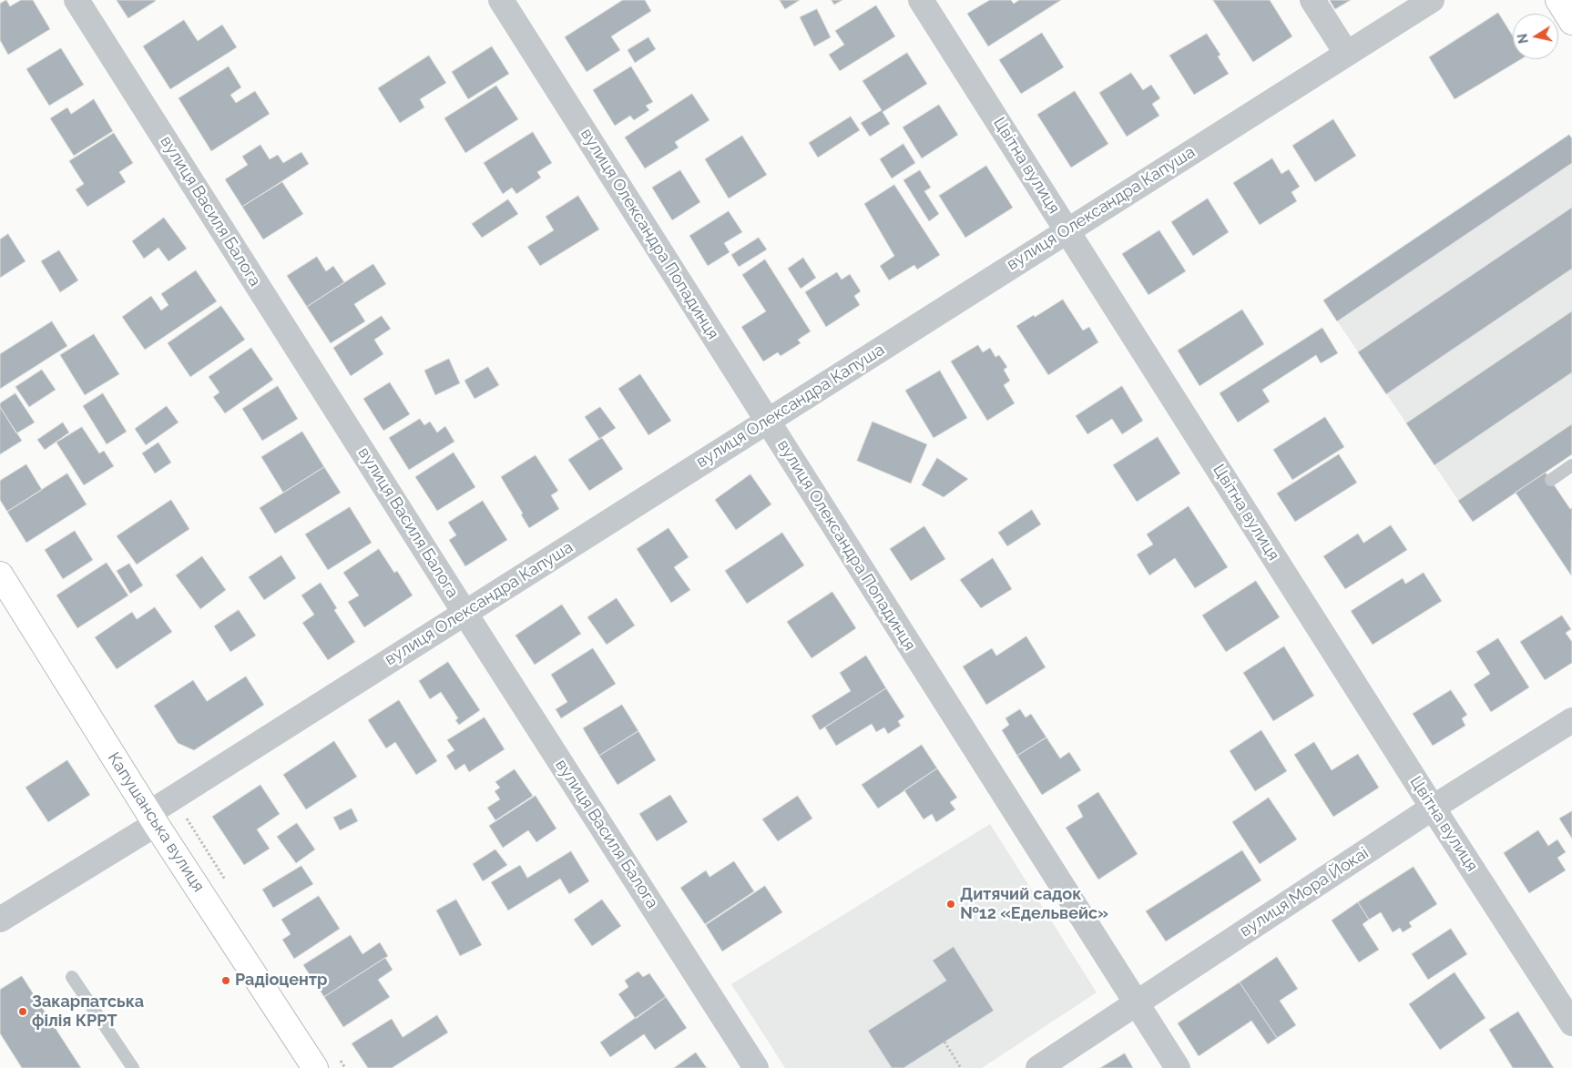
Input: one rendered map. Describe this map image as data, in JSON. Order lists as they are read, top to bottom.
{
  "streets": {
    "street": [
      "Цвітна вулиця",
      "вулиця Олександра Капуша",
      "вулиця Василя Балога",
      "вулиця Олександра Попадинця",
      "Капушанська вулиця",
      "вулиця Мора Йокаі"
    ]
  },
  "crossings": [
    ["Цвітна вулиця", "вулиця Олександра Капуша"],
    ["Цвітна вулиця", "вулиця Мора Йокаі"],
    ["вулиця Олександра Капуша", "вулиця Василя Балога"],
    ["вулиця Олександра Капуша", "вулиця Олександра Попадинця"],
    ["вулиця Олександра Капуша", "Капушанська вулиця"],
    ["вулиця Олександра Попадинця", "вулиця Мора Йокаі"]
  ],
  "places": ["Дитячий садок №12 «Едельвейс»", "Радіоцентр", "Закарпатська філія КРРТ"],
  "north": "left"
}
